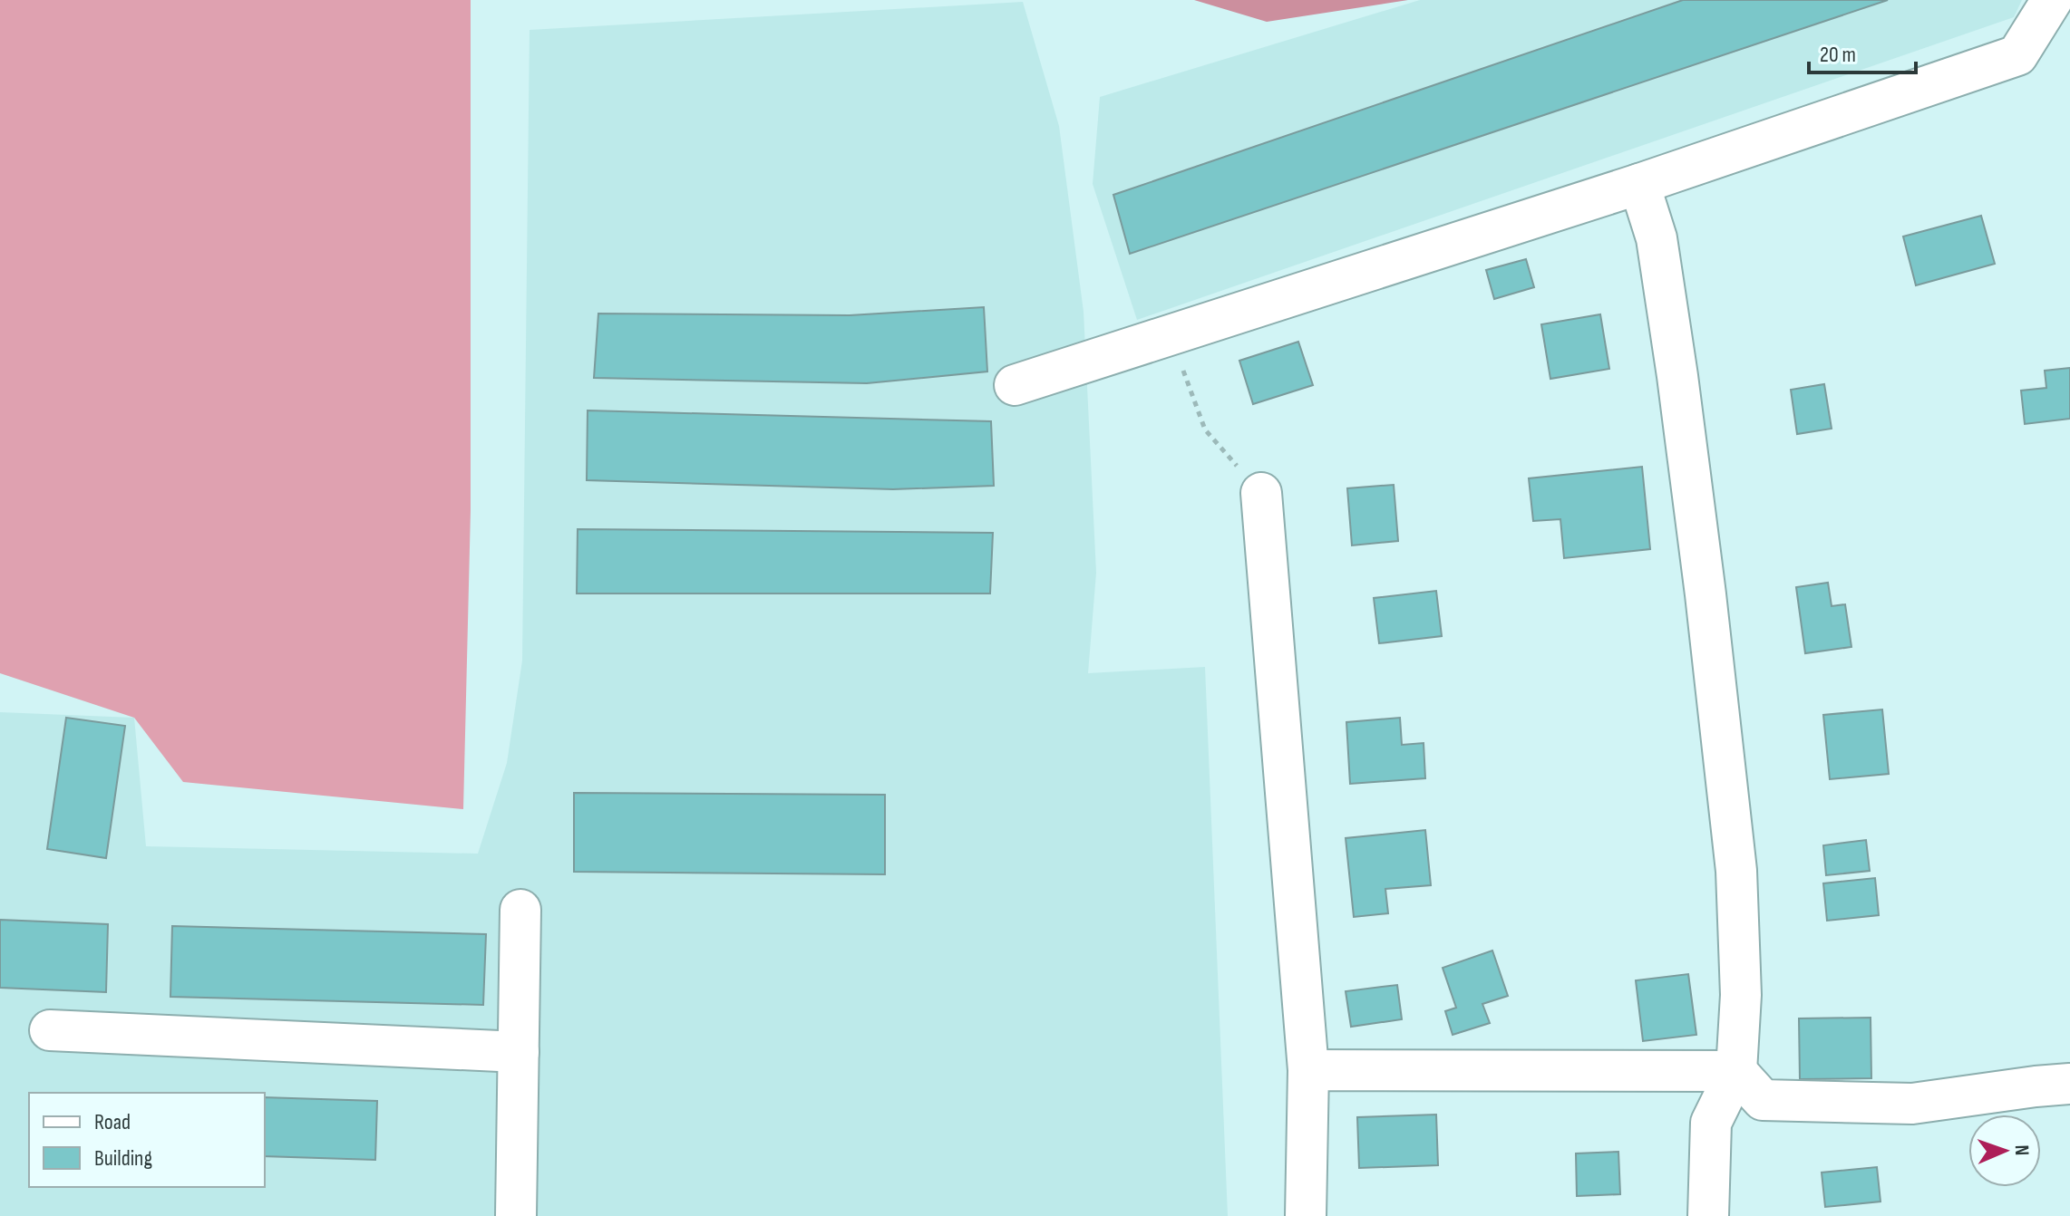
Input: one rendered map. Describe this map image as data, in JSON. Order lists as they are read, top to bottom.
{
  "legend": ["Road", "Building"],
  "scale_bar": "20 m",
  "north": "right"
}
